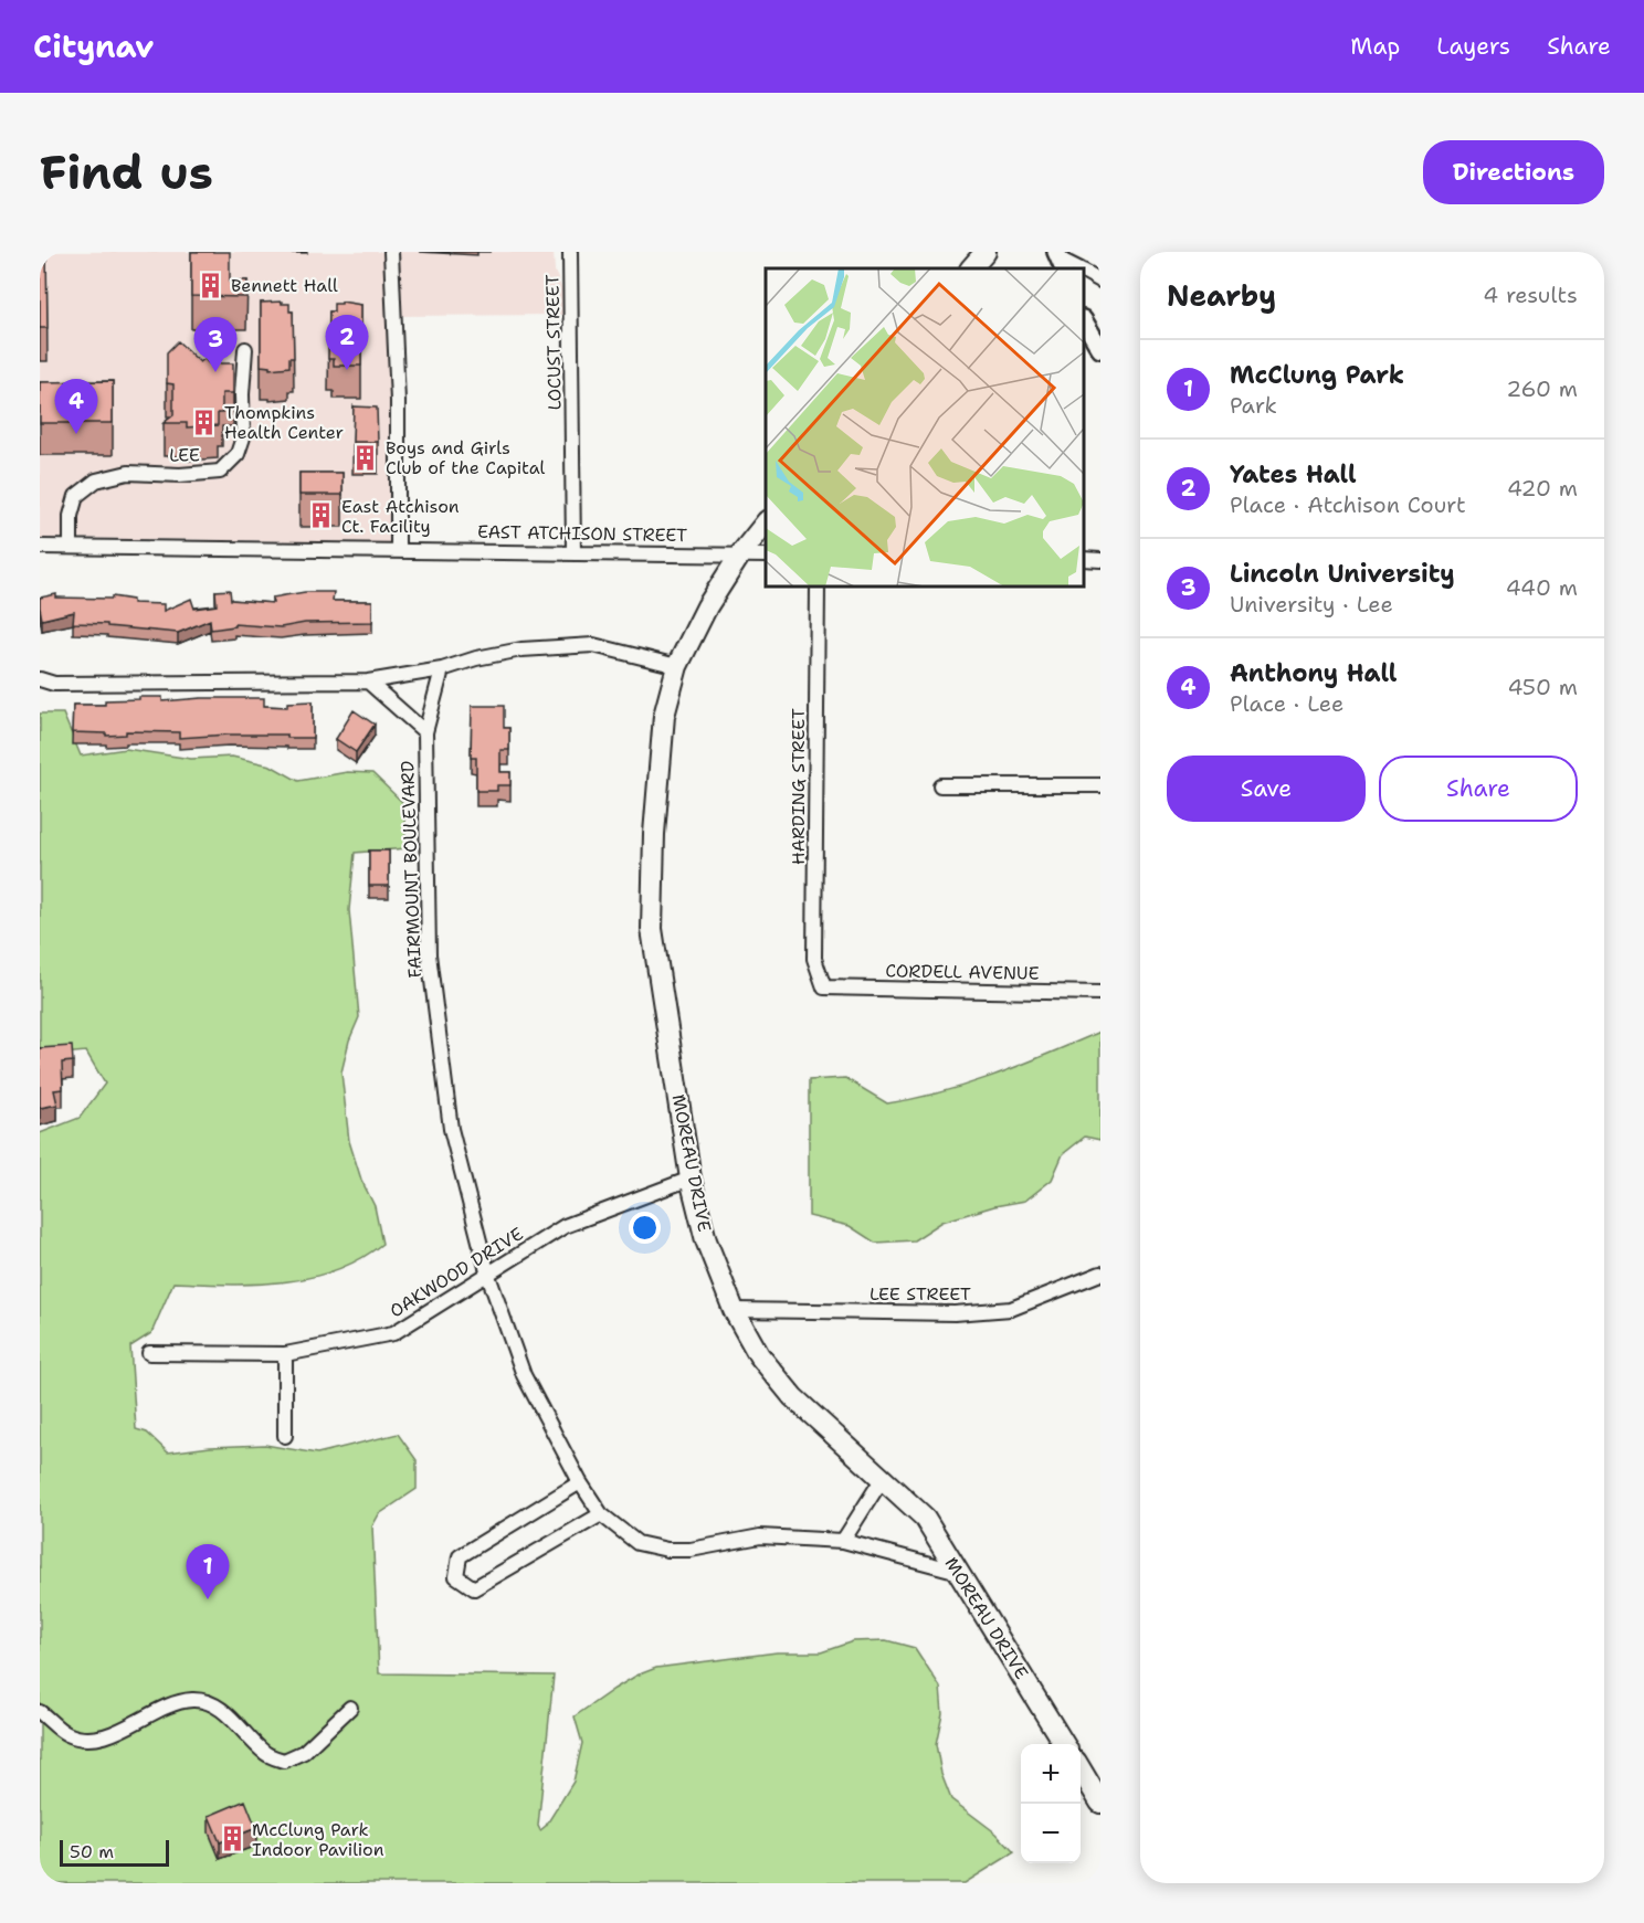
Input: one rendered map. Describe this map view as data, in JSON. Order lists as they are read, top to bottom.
{
  "streets": {
    "main road": ["MOREAU DRIVE"],
    "street": [
      "LOCUST STREET",
      "LEE",
      "EAST ATCHISON STREET",
      "HARDING STREET",
      "FAIRMOUNT BOULEVARD",
      "CORDELL AVENUE",
      "OAKWOOD DRIVE",
      "LEE STREET"
    ]
  },
  "crossings": [
    ["LOCUST STREET", "EAST ATCHISON STREET"],
    ["LEE", "EAST ATCHISON STREET"],
    ["EAST ATCHISON STREET", "MOREAU DRIVE"],
    ["HARDING STREET", "CORDELL AVENUE"],
    ["FAIRMOUNT BOULEVARD", "MOREAU DRIVE"],
    ["FAIRMOUNT BOULEVARD", "OAKWOOD DRIVE"],
    ["MOREAU DRIVE", "OAKWOOD DRIVE"],
    ["MOREAU DRIVE", "LEE STREET"]
  ],
  "places": {
    "building": [
      "Bennett Hall",
      "Thompkins Health Center",
      "Boys and Girls Club of the Capital",
      "East Atchison Ct. Facility",
      "McClung Park Indoor Pavilion"
    ]
  },
  "scale_bar": "50 m",
  "page": {
    "header": "Citynav",
    "nav": ["Map", "Layers", "Share"],
    "buttons": [
      "Directions",
      ["Save", "Share"]
    ],
    "title": "Find us",
    "heading": ["Nearby", "4 results"],
    "pins": [
      "2",
      "3",
      "4",
      "1"
    ],
    "list": [
      {
        "mark": "1",
        "name": "McClung Park",
        "note": "Park",
        "value": "260 m"
      },
      {
        "mark": "2",
        "name": "Yates Hall",
        "note": "Place · Atchison Court",
        "value": "420 m"
      },
      {
        "mark": "3",
        "name": "Lincoln University",
        "note": "University · Lee",
        "value": "440 m"
      },
      {
        "mark": "4",
        "name": "Anthony Hall",
        "note": "Place · Lee",
        "value": "450 m"
      }
    ],
    "map_buttons": ["+", "−"],
    "scale": "50 m"
  }
}
